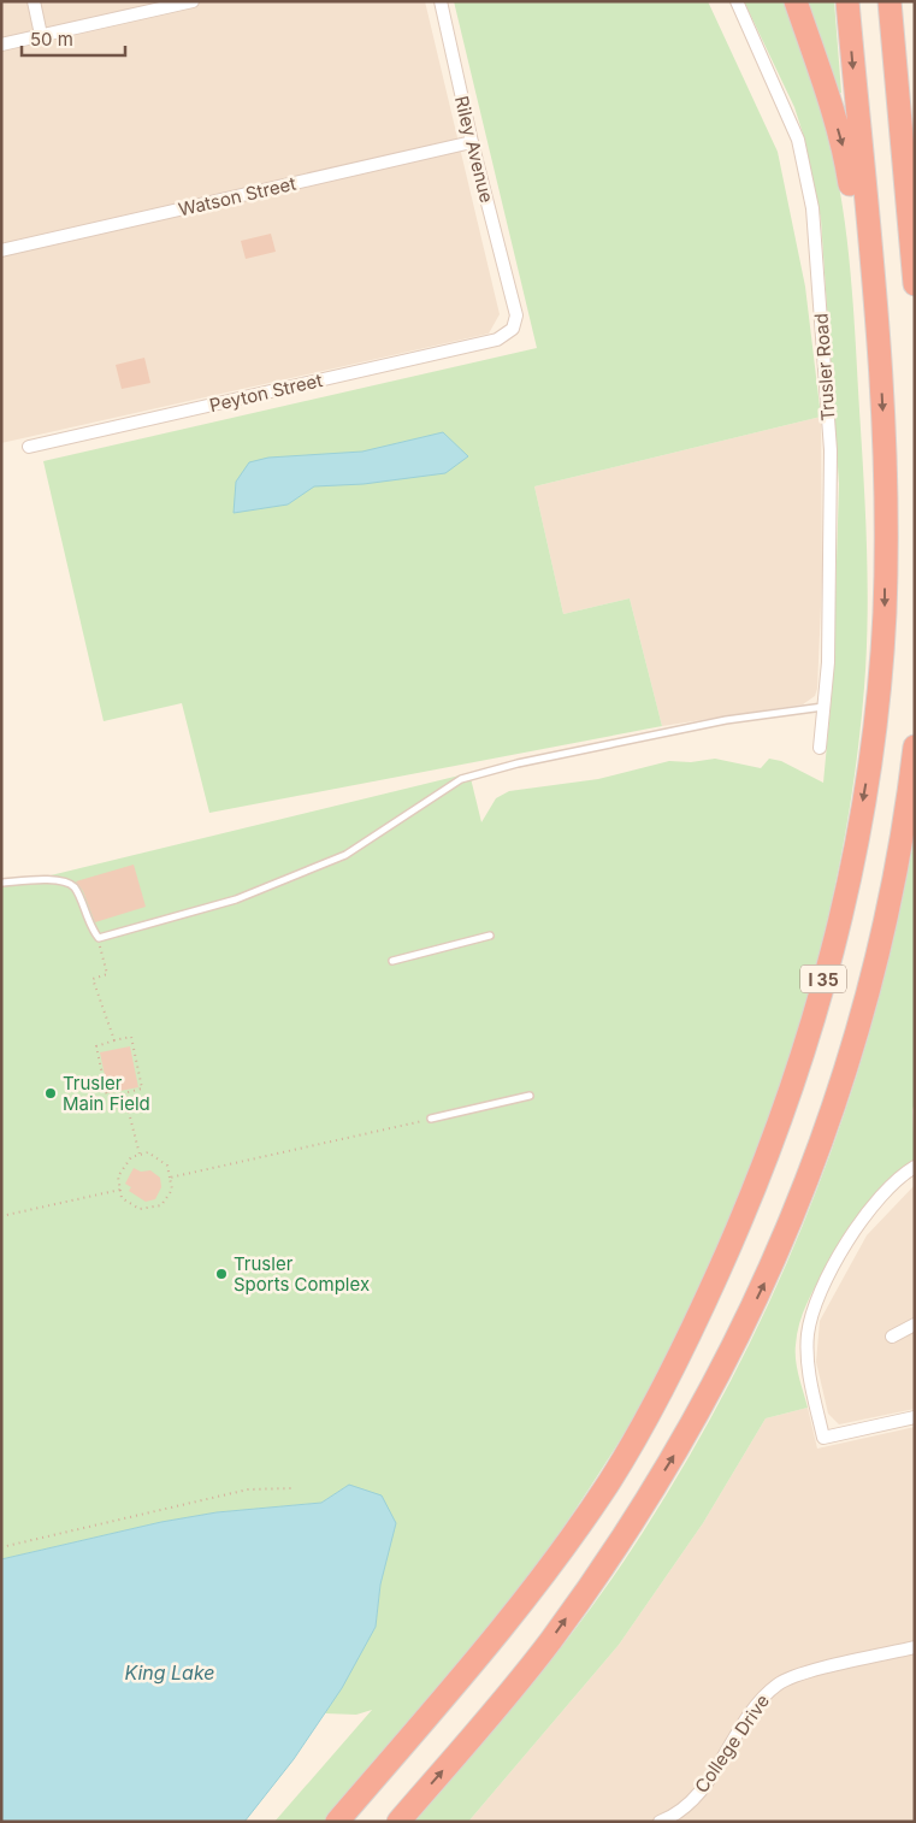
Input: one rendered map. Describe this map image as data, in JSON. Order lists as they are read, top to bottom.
{
  "streets": {
    "highway": ["I 35"],
    "street": [
      "Riley Avenue",
      "Watson Street",
      "Trusler Road",
      "Peyton Street",
      "College Drive"
    ]
  },
  "crossings": [
    ["Riley Avenue", "Watson Street"],
    ["Riley Avenue", "Peyton Street"]
  ],
  "water": ["King Lake"],
  "places": ["Trusler Main Field", "Trusler Sports Complex"],
  "scale_bar": "50 m"
}
